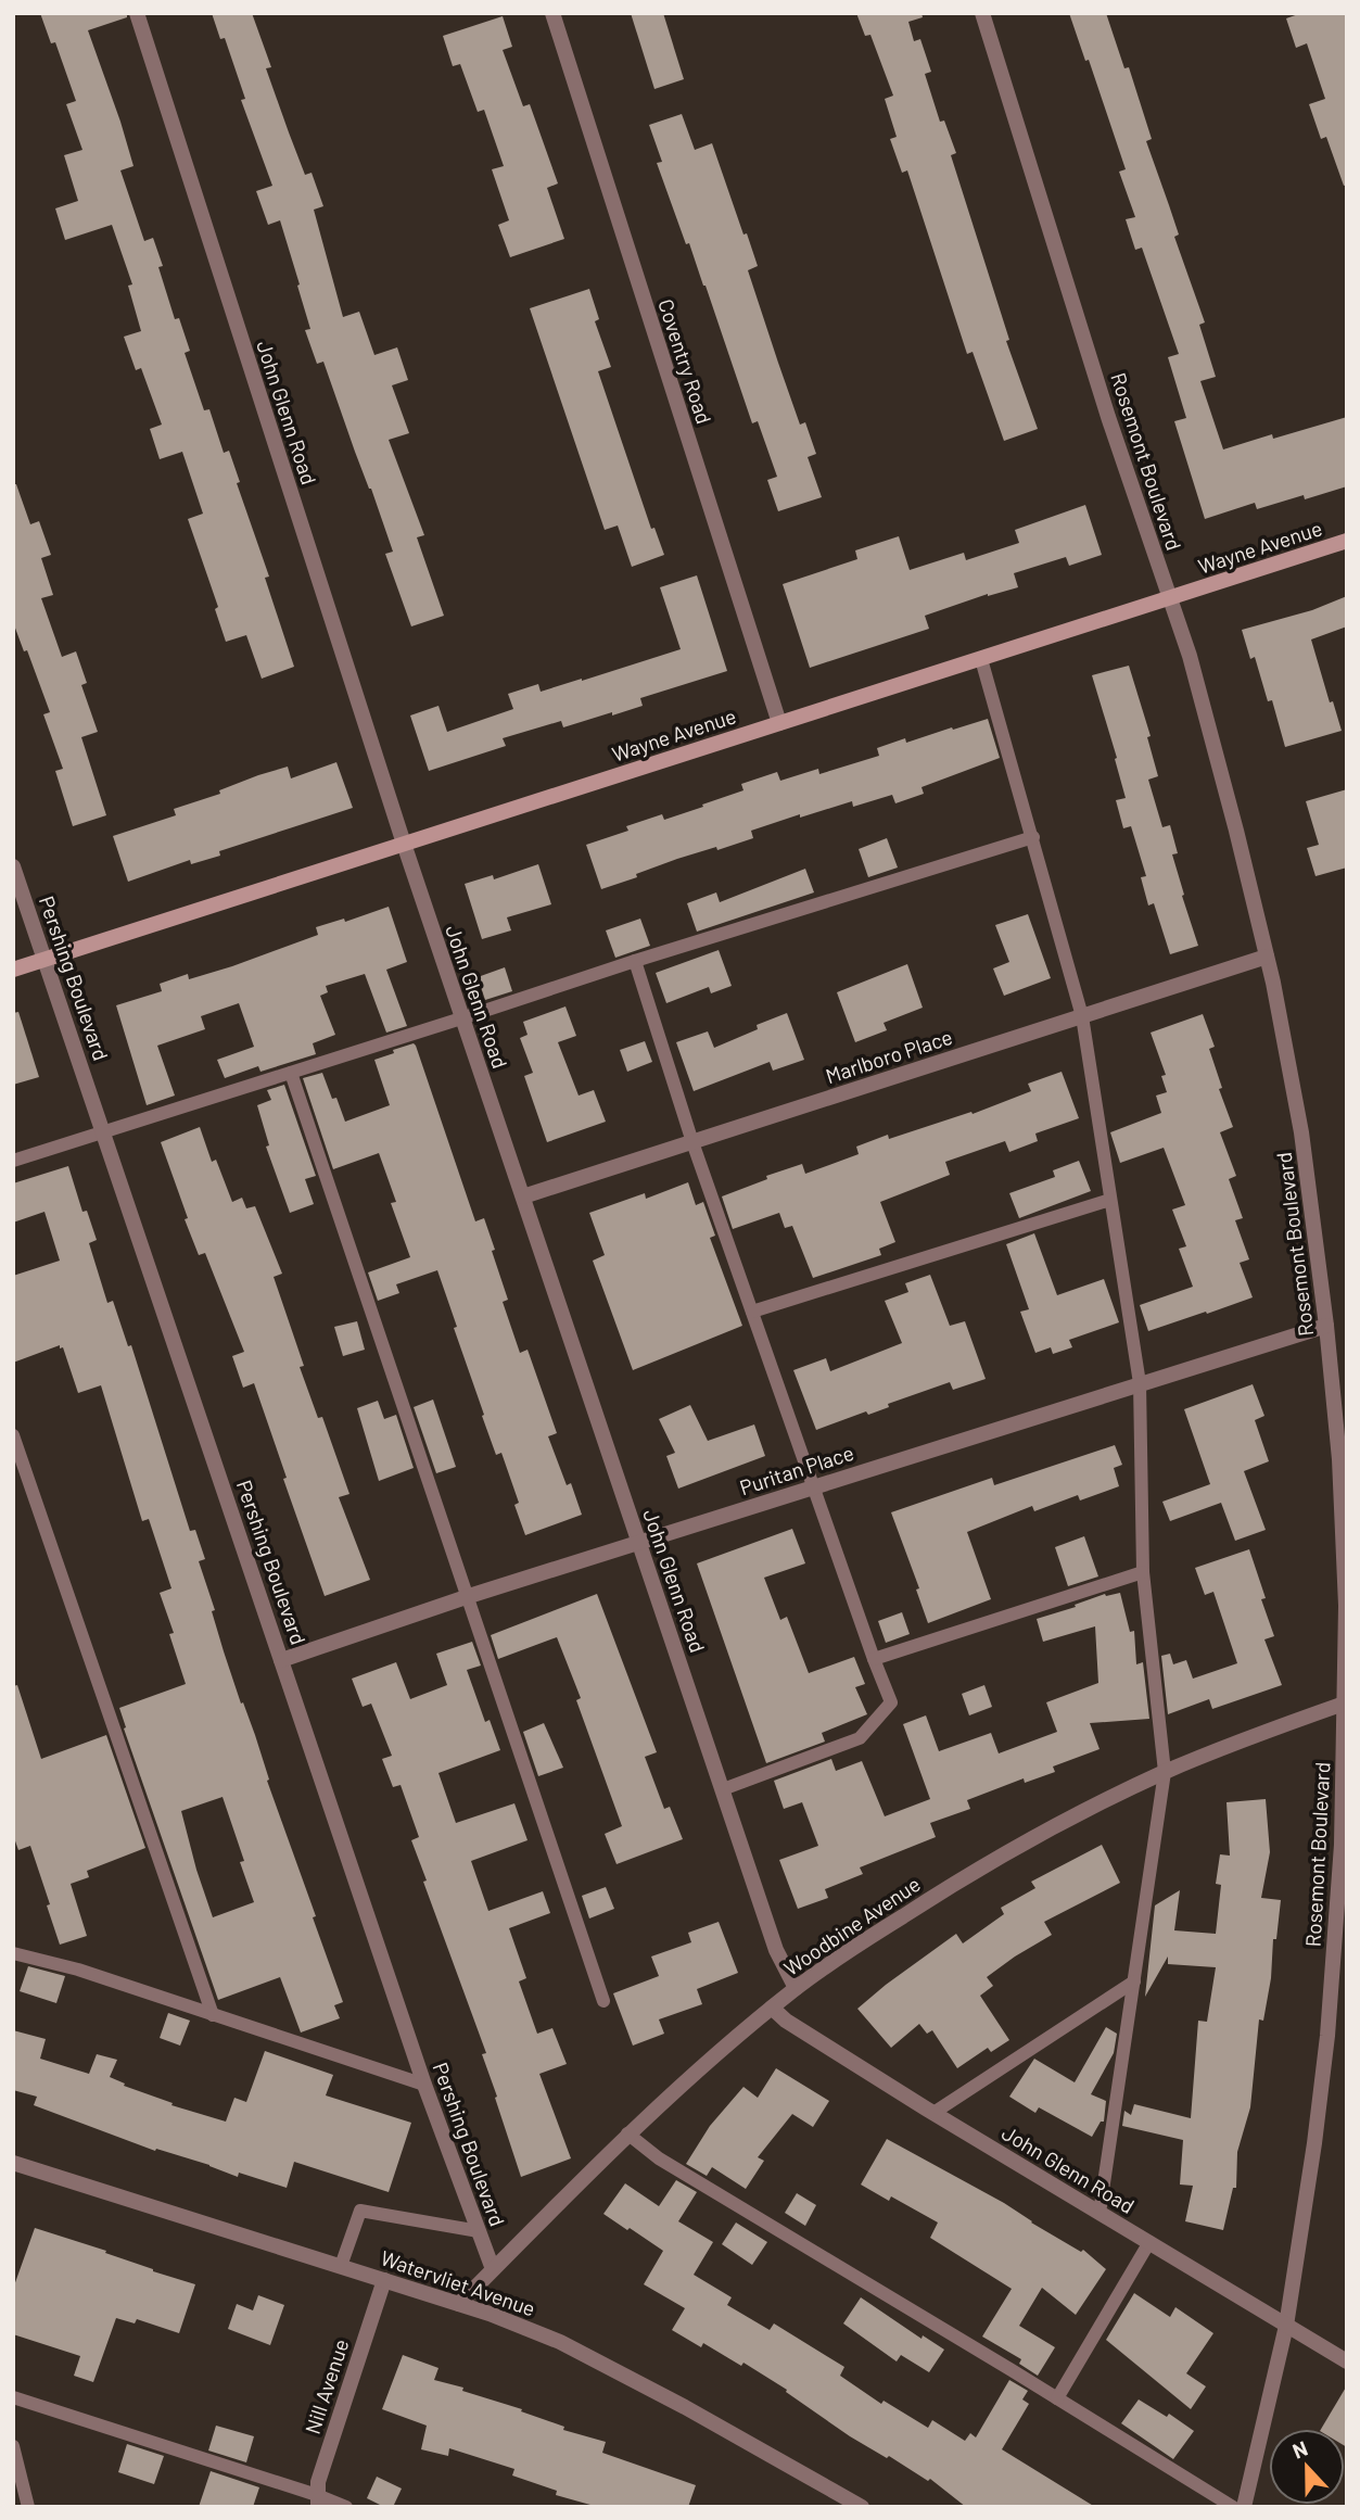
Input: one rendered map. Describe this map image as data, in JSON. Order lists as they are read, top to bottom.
{
  "streets": {
    "main road": ["Wayne Avenue"],
    "street": [
      "Coventry Road",
      "John Glenn Road",
      "Rosemont Boulevard",
      "Pershing Boulevard",
      "Marlboro Place",
      "Puritan Place",
      "Woodbine Avenue",
      "Watervliet Avenue",
      "Nill Avenue"
    ]
  },
  "crossings": [
    ["Coventry Road", "Wayne Avenue"],
    ["John Glenn Road", "Rosemont Boulevard"],
    ["John Glenn Road", "Wayne Avenue"],
    ["John Glenn Road", "Marlboro Place"],
    ["John Glenn Road", "Puritan Place"],
    ["John Glenn Road", "Woodbine Avenue"],
    ["Rosemont Boulevard", "Wayne Avenue"],
    ["Rosemont Boulevard", "Marlboro Place"],
    ["Rosemont Boulevard", "Puritan Place"],
    ["Rosemont Boulevard", "Woodbine Avenue"],
    ["Wayne Avenue", "Pershing Boulevard"],
    ["Pershing Boulevard", "Puritan Place"],
    ["Pershing Boulevard", "Woodbine Avenue"],
    ["Woodbine Avenue", "Watervliet Avenue"],
    ["Watervliet Avenue", "Nill Avenue"]
  ],
  "north": "top"
}
